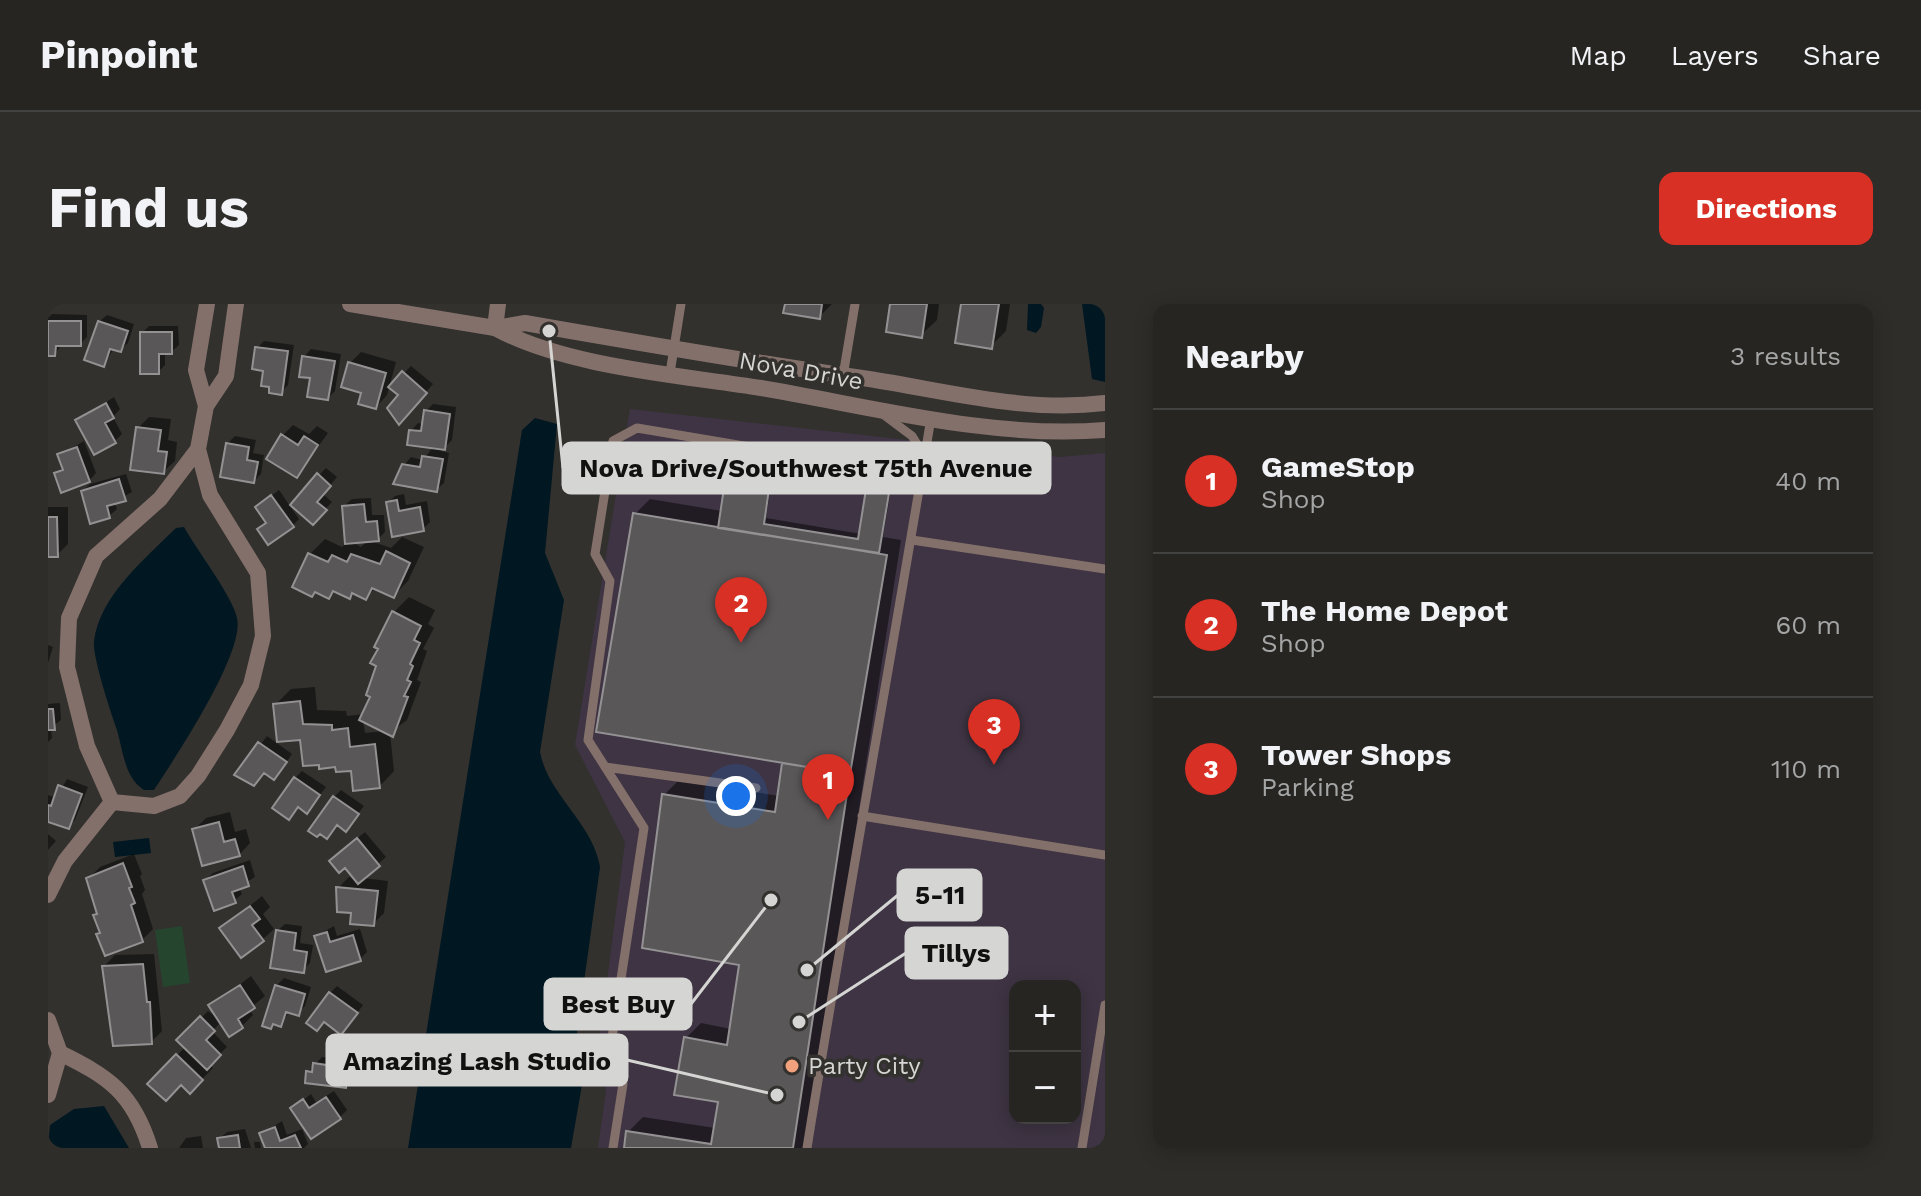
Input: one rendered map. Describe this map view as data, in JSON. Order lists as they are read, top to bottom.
{
  "streets": {
    "street": ["Nova Drive"]
  },
  "places": [
    "Nova Drive/Southwest 75th Avenue",
    "Best Buy",
    "5-11",
    "Tillys",
    "Party City",
    "Amazing Lash Studio"
  ],
  "page": {
    "header": "Pinpoint",
    "nav": ["Map", "Layers", "Share"],
    "buttons": "Directions",
    "title": "Find us",
    "heading": ["Nearby", "3 results"],
    "list": [
      {
        "mark": "1",
        "name": "GameStop",
        "note": "Shop",
        "value": "40 m"
      },
      {
        "mark": "2",
        "name": "The Home Depot",
        "note": "Shop",
        "value": "60 m"
      },
      {
        "mark": "3",
        "name": "Tower Shops",
        "note": "Parking",
        "value": "110 m"
      }
    ],
    "pins": ["2", "3", "1"],
    "map_buttons": ["+", "−"]
  }
}
